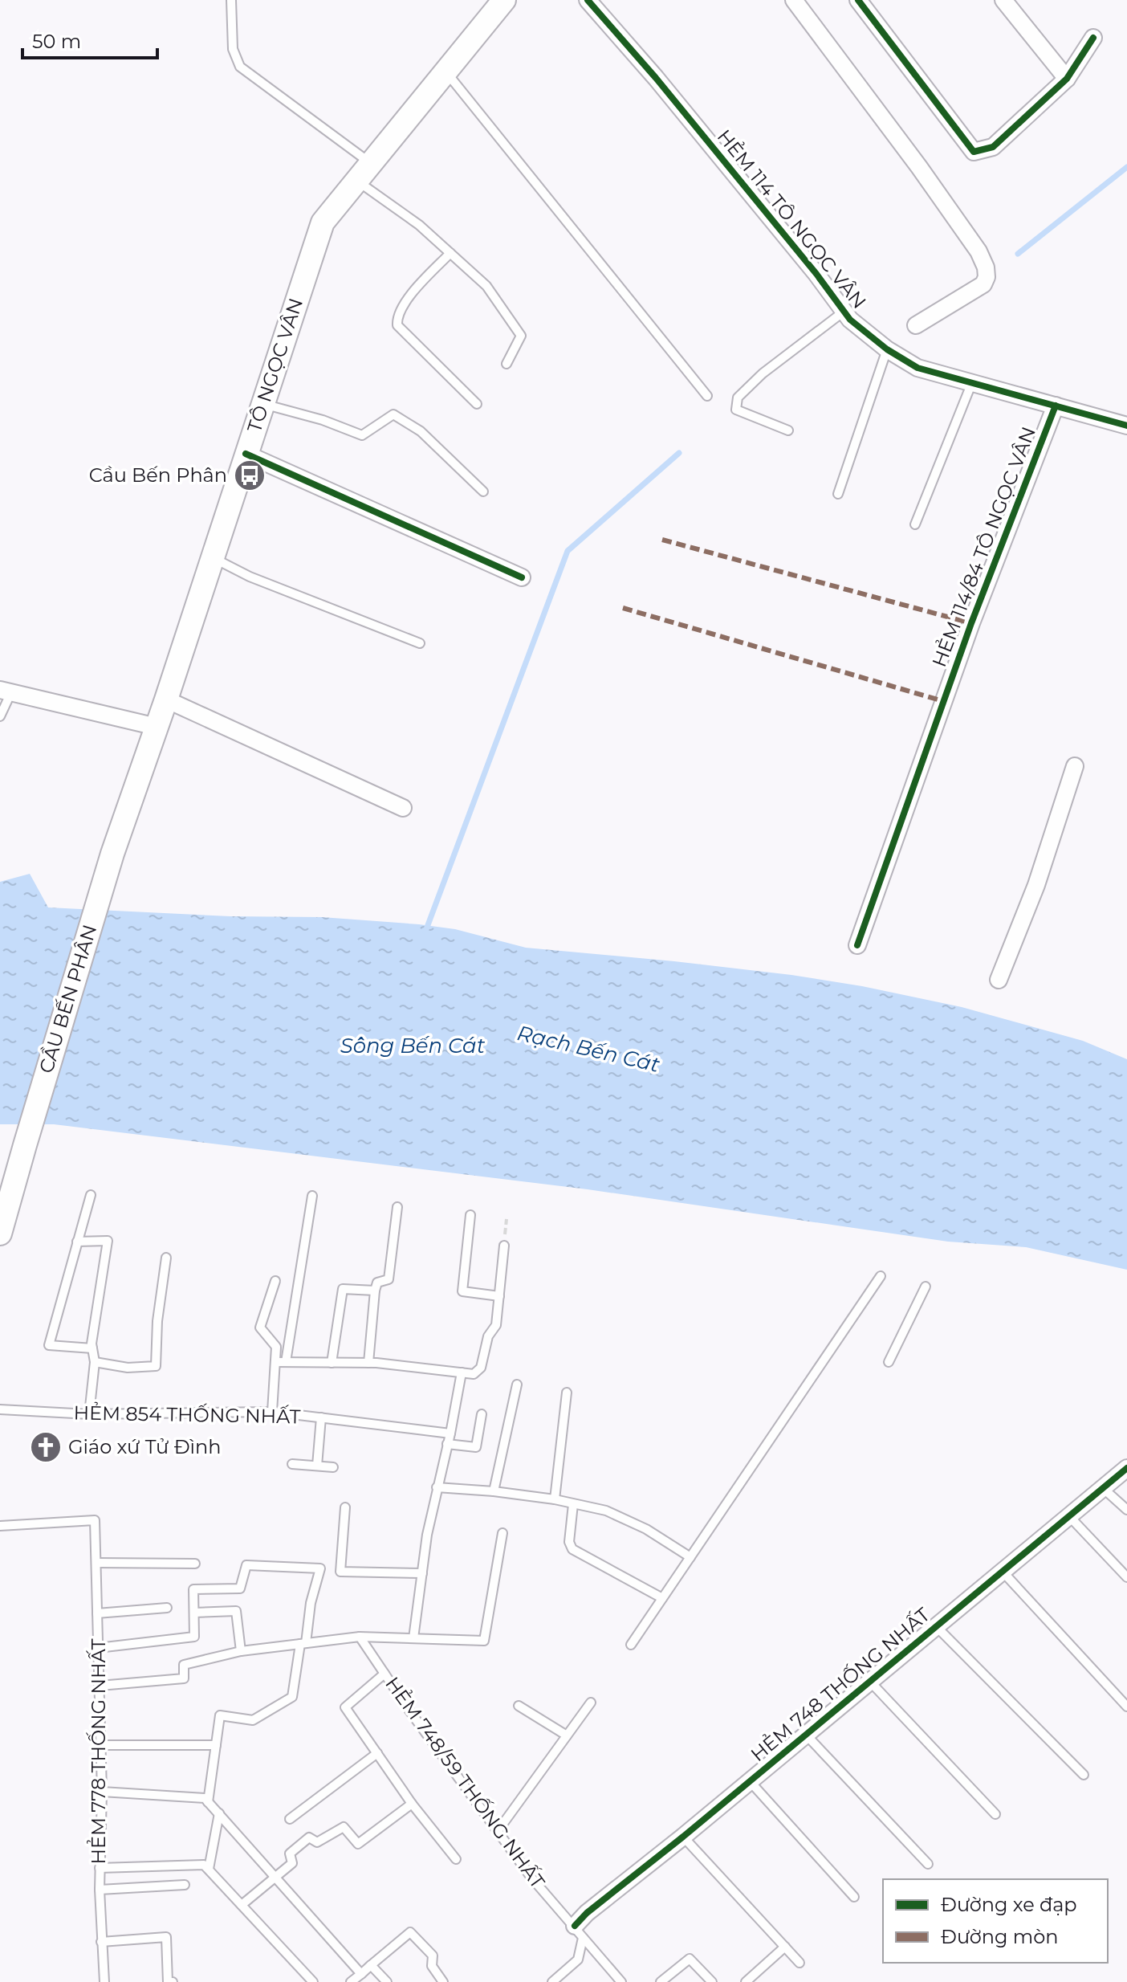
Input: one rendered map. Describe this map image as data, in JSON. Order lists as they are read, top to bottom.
{
  "streets": {
    "main road": ["TÔ NGỌC VÂN", "CẦU BẾN PHÂN"],
    "street": ["HẺM 114 TÔ NGỌC VÂN", "HẺM 114/84 TÔ NGỌC VÂN", "HẺM 748 THỐNG NHẤT"],
    "lane": ["HẺM 854 THỐNG NHẤT", "HẺM 778 THỐNG NHẤT", "HẺM 748/59 THỐNG NHẤT"]
  },
  "crossings": [
    ["HẺM 114 TÔ NGỌC VÂN", "HẺM 114/84 TÔ NGỌC VÂN"],
    ["TÔ NGỌC VÂN", "CẦU BẾN PHÂN"],
    ["HẺM 748 THỐNG NHẤT", "HẺM 748/59 THỐNG NHẤT"]
  ],
  "water": ["Sông Bến Cát", "Rạch Bến Cát"],
  "places": {
    "bus stop": ["Cầu Bến Phân"],
    "church": ["Giáo xứ Tử Đình"]
  },
  "legend": ["Đường xe đạp", "Đường mòn"],
  "scale_bar": "50 m"
}
